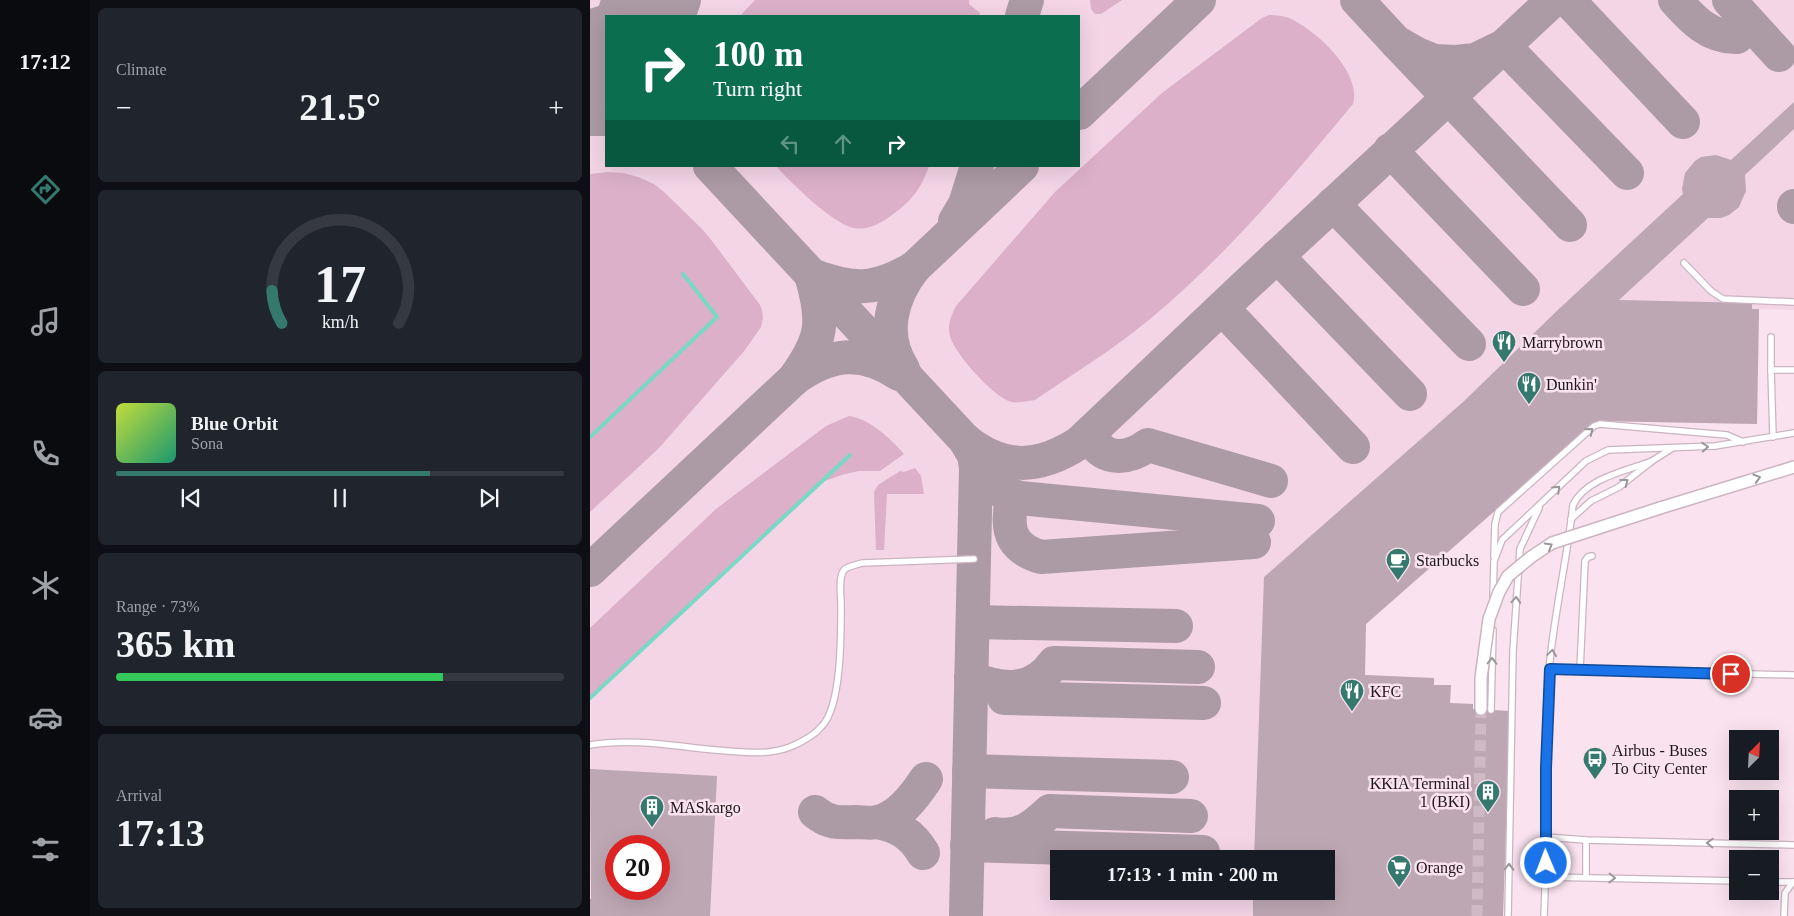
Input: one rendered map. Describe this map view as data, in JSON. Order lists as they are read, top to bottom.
{
  "places": {
    "restaurant": ["Marrybrown", "Dunkin'", "KFC"],
    "cafe": ["Starbucks"],
    "bus stop": ["Airbus - Buses To City Center"],
    "building": ["KKIA Terminal 1 (BKI)", "MASkargo"],
    "supermarket": ["Orange"]
  },
  "north": "top right",
  "page": {
    "tabs": "17:12",
    "tile": [
      "Climate",
      ["Range · 73%", "365 km"],
      ["Arrival", "17:13"]
    ],
    "turn": ["100 m", "Turn right"],
    "heat": ["−", "21.5°", "+"],
    "song": ["Blue Orbit", "Sona"],
    "map_buttons": ["+", "−"],
    "limit": "20",
    "trip": "17:13 · 1 min · 200 m",
    "gauge": ["17", "km/h"]
  }
}
